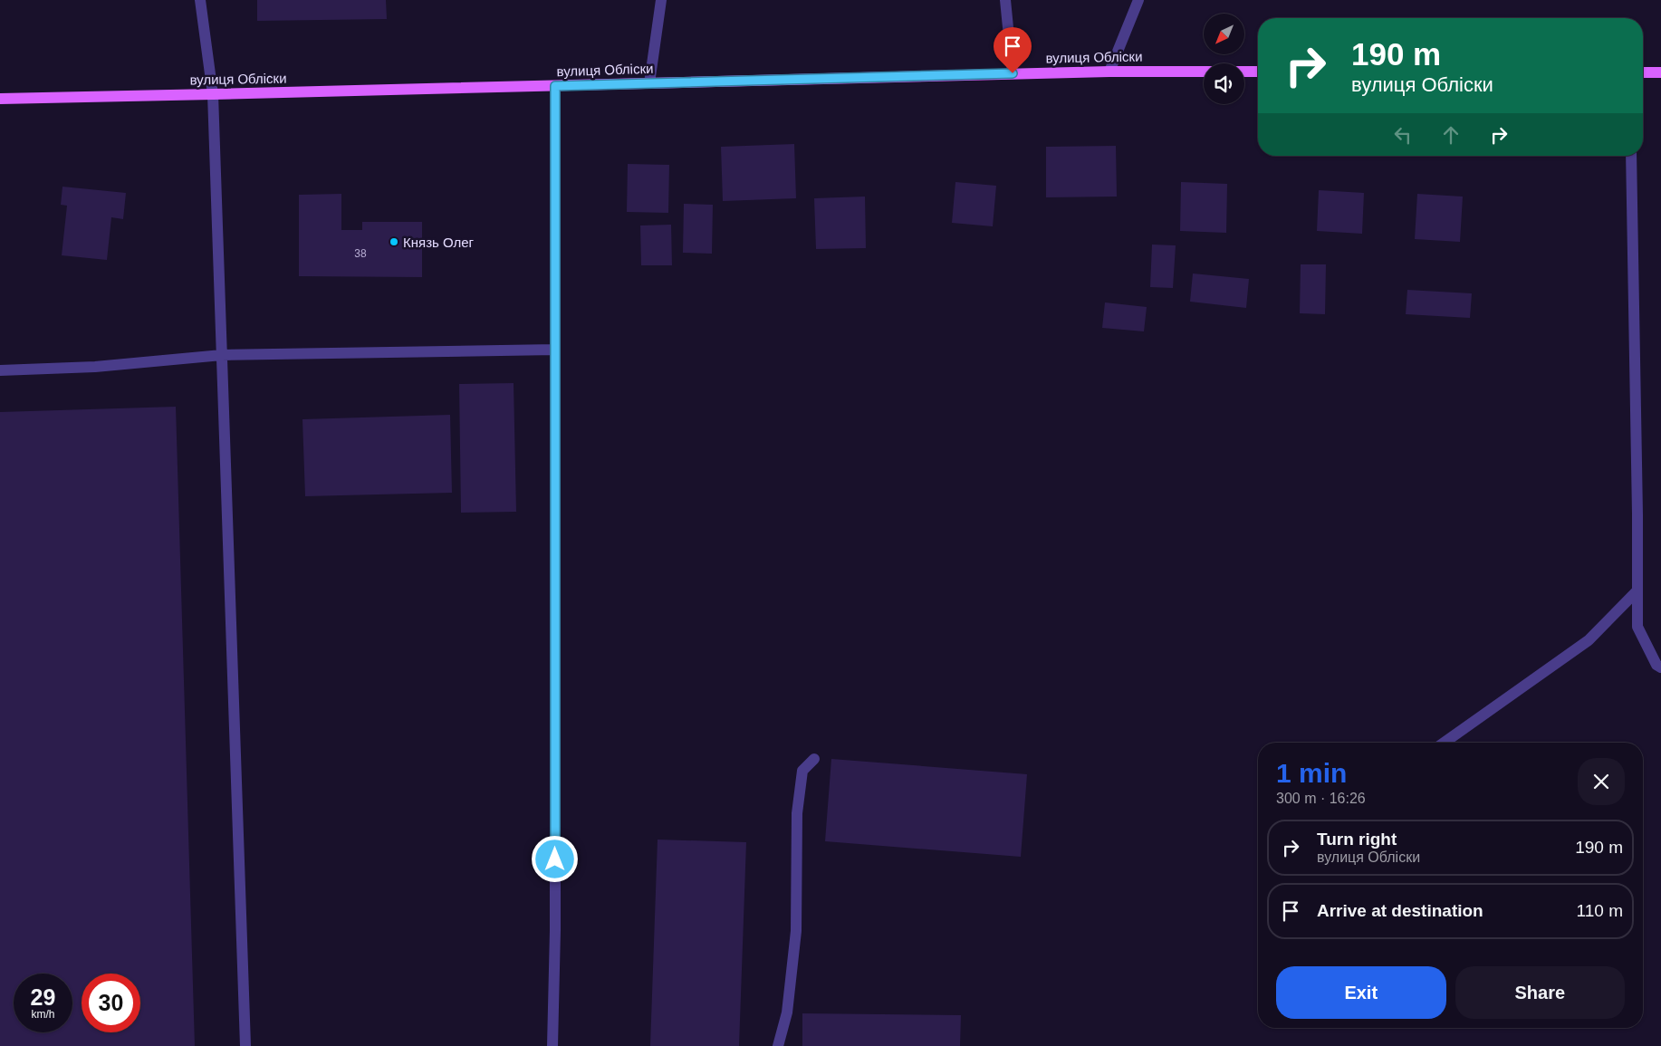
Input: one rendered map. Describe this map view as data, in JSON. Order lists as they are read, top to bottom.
{
  "streets": {
    "main road": ["вулиця Обліски"]
  },
  "places": ["Князь Олег"],
  "house_numbers": ["38"],
  "north": "bottom left",
  "page": {
    "turn": ["190 m", "вулиця Обліски"],
    "heading": ["1 min", "300 m · 16:26"],
    "list": [
      {
        "name": "Turn right",
        "note": "вулиця Обліски",
        "value": "190 m"
      },
      {
        "name": "Arrive at destination",
        "value": "110 m"
      }
    ],
    "buttons": ["Exit", "Share"],
    "speed": "29 km/h",
    "limit": "30"
  }
}
